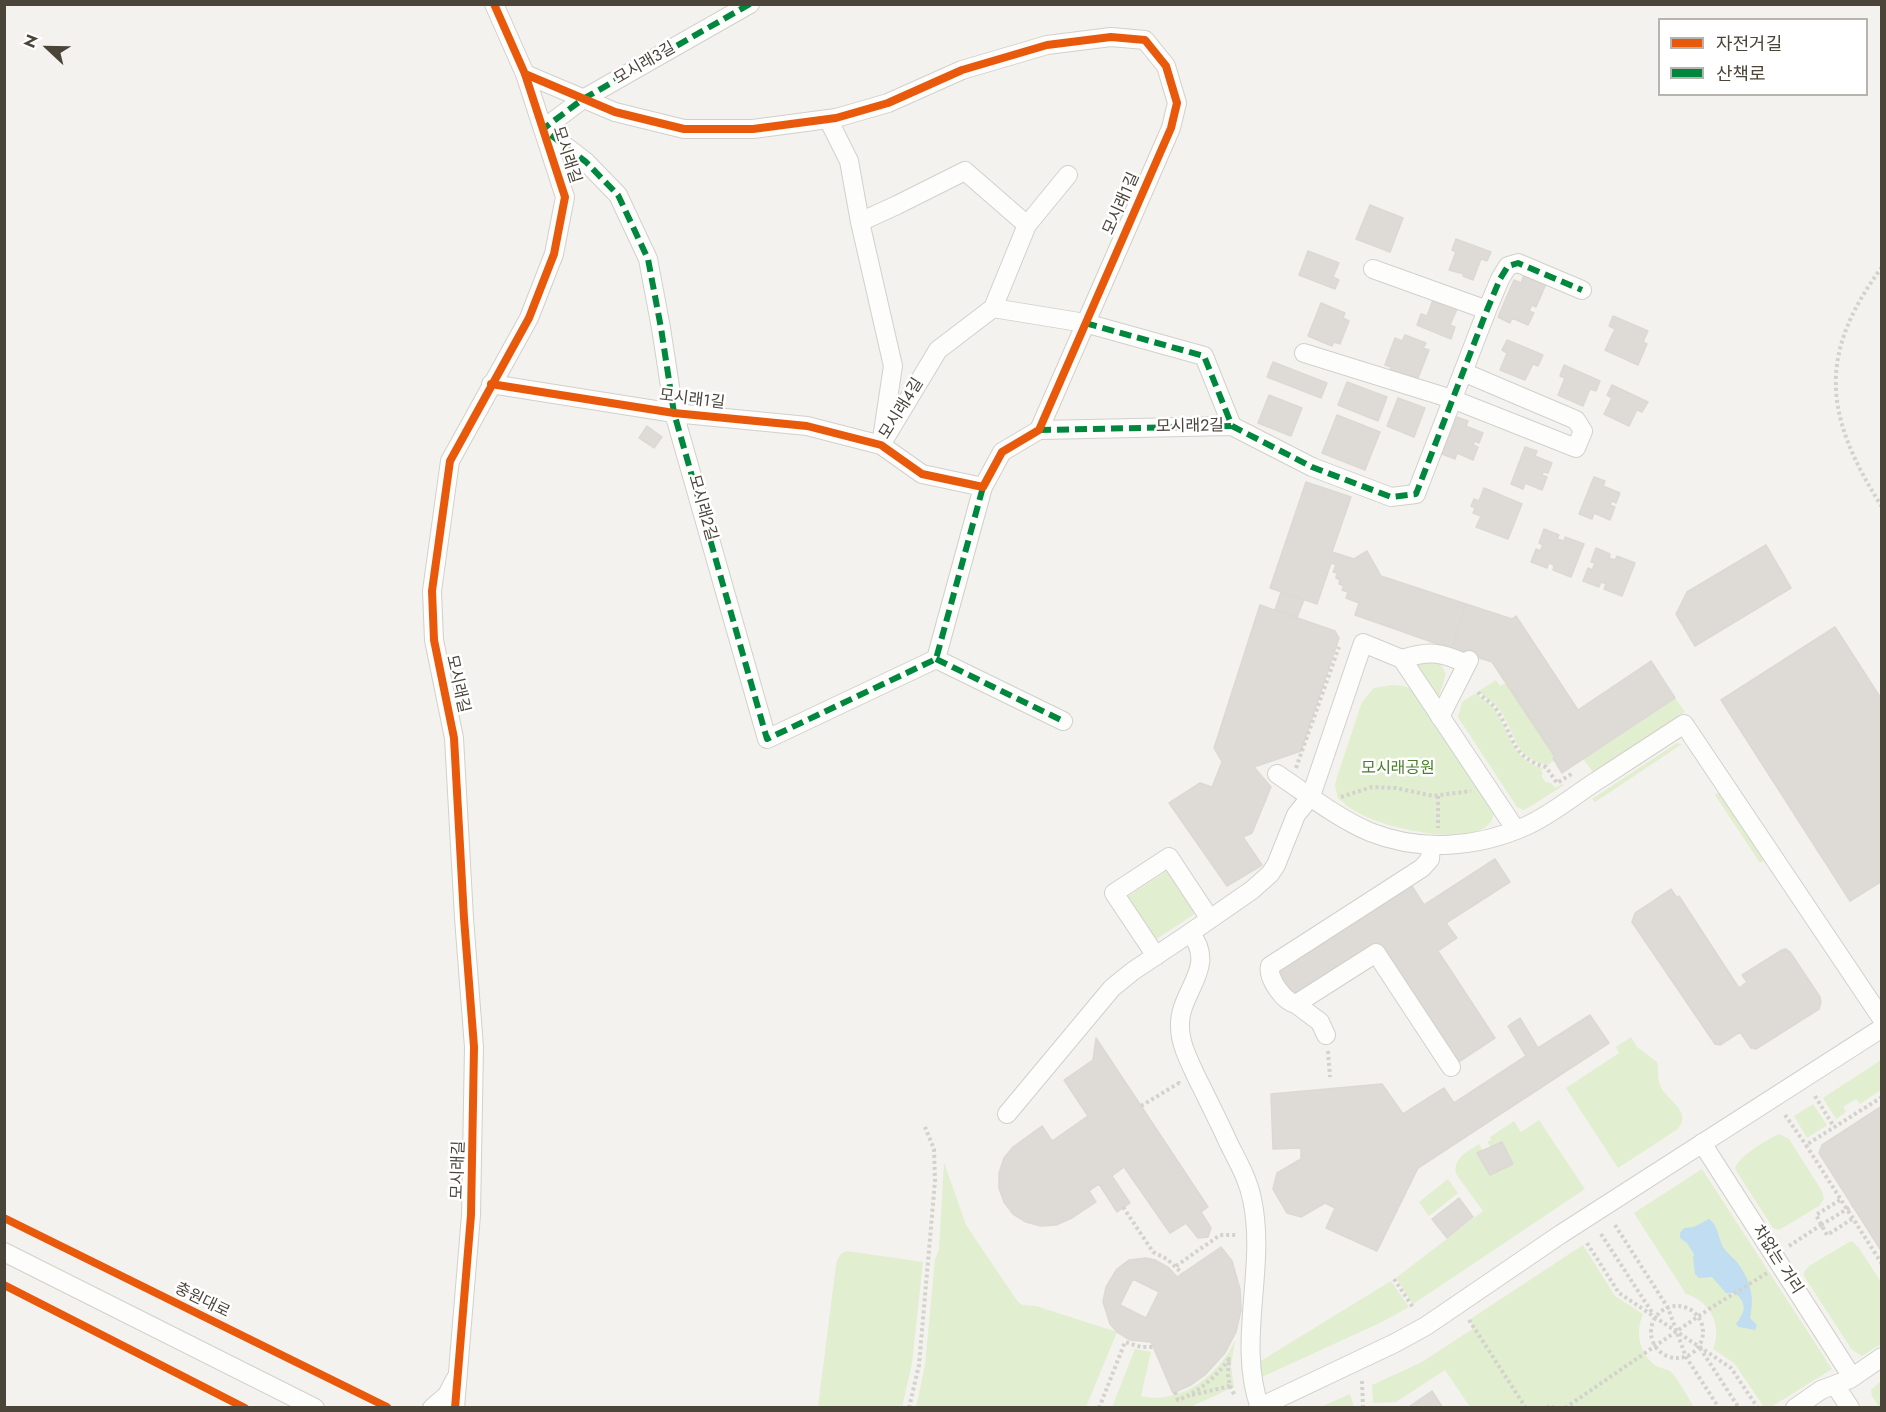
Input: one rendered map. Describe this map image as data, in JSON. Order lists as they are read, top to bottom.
{
  "streets": {
    "street": [
      "모시래3길",
      "모시래길",
      "모시래1길",
      "모시래4길",
      "모시래2길",
      "차없는 거리"
    ],
    "cycle path": ["충원대로"]
  },
  "crossings": [
    ["모시래3길", "모시래길"],
    ["모시래3길", "모시래1길"],
    ["모시래3길", "모시래2길"],
    ["모시래길", "모시래1길"],
    ["모시래길", "모시래2길"],
    ["모시래1길", "모시래4길"],
    ["모시래1길", "모시래2길"]
  ],
  "parks": ["모시래공원"],
  "legend": ["자전거길", "산책로"],
  "north": "left"
}
